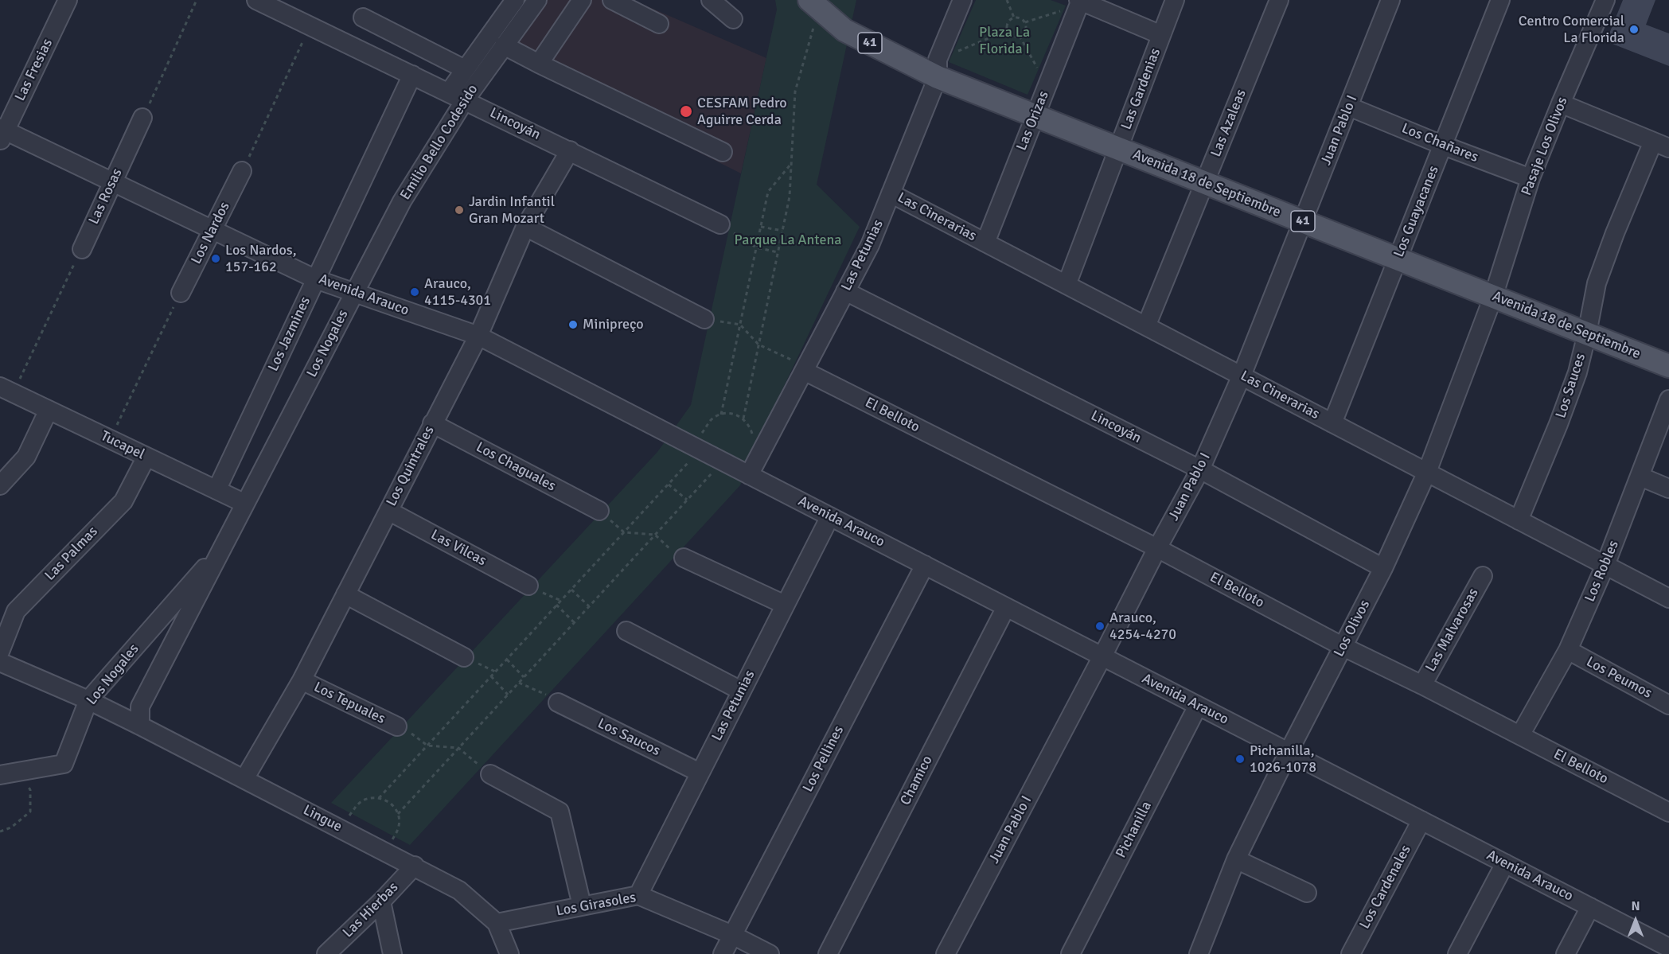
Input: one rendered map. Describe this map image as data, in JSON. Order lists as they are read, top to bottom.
{
  "streets": {
    "main road": ["41", "Avenida 18 de Septiembre"],
    "street": [
      "Las Fresias",
      "Las Gardenias",
      "Las Orizas",
      "Las Azaleas",
      "Lincoyán",
      "Juan Pablo I",
      "Emilio Bello Codesido",
      "Los Chañares",
      "Pasaje Los Olivos",
      "Las Rosas",
      "Los Guayacanes",
      "Las Cinerarias",
      "Los Nardos",
      "Las Petunias",
      "Avenida Arauco",
      "Los Jazmines",
      "Los Nogales",
      "Los Sauces",
      "El Belloto",
      "Tucapel",
      "Los Quintrales",
      "Los Chaguales",
      "Las Vilcas",
      "Las Palmas",
      "Los Robles",
      "Los Olivos",
      "Las Malvarosas",
      "Los Peumos",
      "Los Tepuales",
      "Los Saucos",
      "Los Pellines",
      "Chamico",
      "Lingue",
      "Pichanilla",
      "Los Cardenales",
      "Los Girasoles",
      "Las Hierbas"
    ]
  },
  "crossings": [
    ["Las Fresias", "Avenida Arauco"],
    ["Las Gardenias", "Avenida 18 de Septiembre"],
    ["Las Gardenias", "Las Cinerarias"],
    ["Las Orizas", "Avenida 18 de Septiembre"],
    ["Las Orizas", "Las Cinerarias"],
    ["Las Azaleas", "Avenida 18 de Septiembre"],
    ["Las Azaleas", "Las Cinerarias"],
    ["Lincoyán", "Juan Pablo I"],
    ["Lincoyán", "Emilio Bello Codesido"],
    ["Lincoyán", "Las Petunias"],
    ["Lincoyán", "Los Jazmines"],
    ["Lincoyán", "Los Quintrales"],
    ["Lincoyán", "Los Olivos"],
    ["Juan Pablo I", "Los Chañares"],
    ["Juan Pablo I", "Avenida 18 de Septiembre"],
    ["Juan Pablo I", "Las Cinerarias"],
    ["Juan Pablo I", "Avenida Arauco"],
    ["Juan Pablo I", "El Belloto"],
    ["Emilio Bello Codesido", "Avenida Arauco"],
    ["Emilio Bello Codesido", "Los Nogales"],
    ["Los Chañares", "Pasaje Los Olivos"],
    ["Los Chañares", "Los Guayacanes"],
    ["Pasaje Los Olivos", "Avenida 18 de Septiembre"],
    ["Pasaje Los Olivos", "Los Olivos"],
    ["Avenida 18 de Septiembre", "Los Guayacanes"],
    ["Avenida 18 de Septiembre", "Las Petunias"],
    ["Avenida 18 de Septiembre", "Los Sauces"],
    ["Avenida 18 de Septiembre", "Los Olivos"],
    ["Las Rosas", "Avenida Arauco"],
    ["Los Guayacanes", "Las Cinerarias"],
    ["Las Cinerarias", "Las Petunias"],
    ["Las Cinerarias", "Los Sauces"],
    ["Las Cinerarias", "Los Robles"],
    ["Las Cinerarias", "Los Olivos"],
    ["Los Nardos", "Avenida Arauco"],
    ["Las Petunias", "Avenida Arauco"],
    ["Las Petunias", "El Belloto"],
    ["Las Petunias", "Los Saucos"],
    ["Las Petunias", "Los Girasoles"],
    ["Avenida Arauco", "Los Jazmines"],
    ["Avenida Arauco", "Los Nogales"],
    ["Avenida Arauco", "Los Quintrales"],
    ["Avenida Arauco", "Los Olivos"],
    ["Avenida Arauco", "Los Pellines"],
    ["Avenida Arauco", "Chamico"],
    ["Avenida Arauco", "Pichanilla"],
    ["Avenida Arauco", "Los Cardenales"],
    ["Los Jazmines", "Tucapel"],
    ["Los Nogales", "Tucapel"],
    ["Los Nogales", "Lingue"],
    ["El Belloto", "Los Robles"],
    ["El Belloto", "Los Olivos"],
    ["El Belloto", "Las Malvarosas"],
    ["Tucapel", "Las Palmas"],
    ["Los Quintrales", "Los Chaguales"],
    ["Los Quintrales", "Las Vilcas"],
    ["Los Quintrales", "Los Tepuales"],
    ["Los Quintrales", "Lingue"],
    ["Los Robles", "Los Peumos"],
    ["Los Pellines", "Los Girasoles"],
    ["Lingue", "Los Girasoles"],
    ["Lingue", "Las Hierbas"]
  ],
  "parks": ["Plaza La Florida I", "Parque La Antena"],
  "places": [
    "Centro Comercial La Florida",
    "CESFAM Pedro Aguirre Cerda",
    "Jardin Infantil Gran Mozart",
    "Los Nardos, 157-162",
    "Arauco, 4115-4301",
    "Minipreço",
    "Arauco, 4254-4270",
    "Pichanilla, 1026-1078"
  ],
  "north": "top"
}
